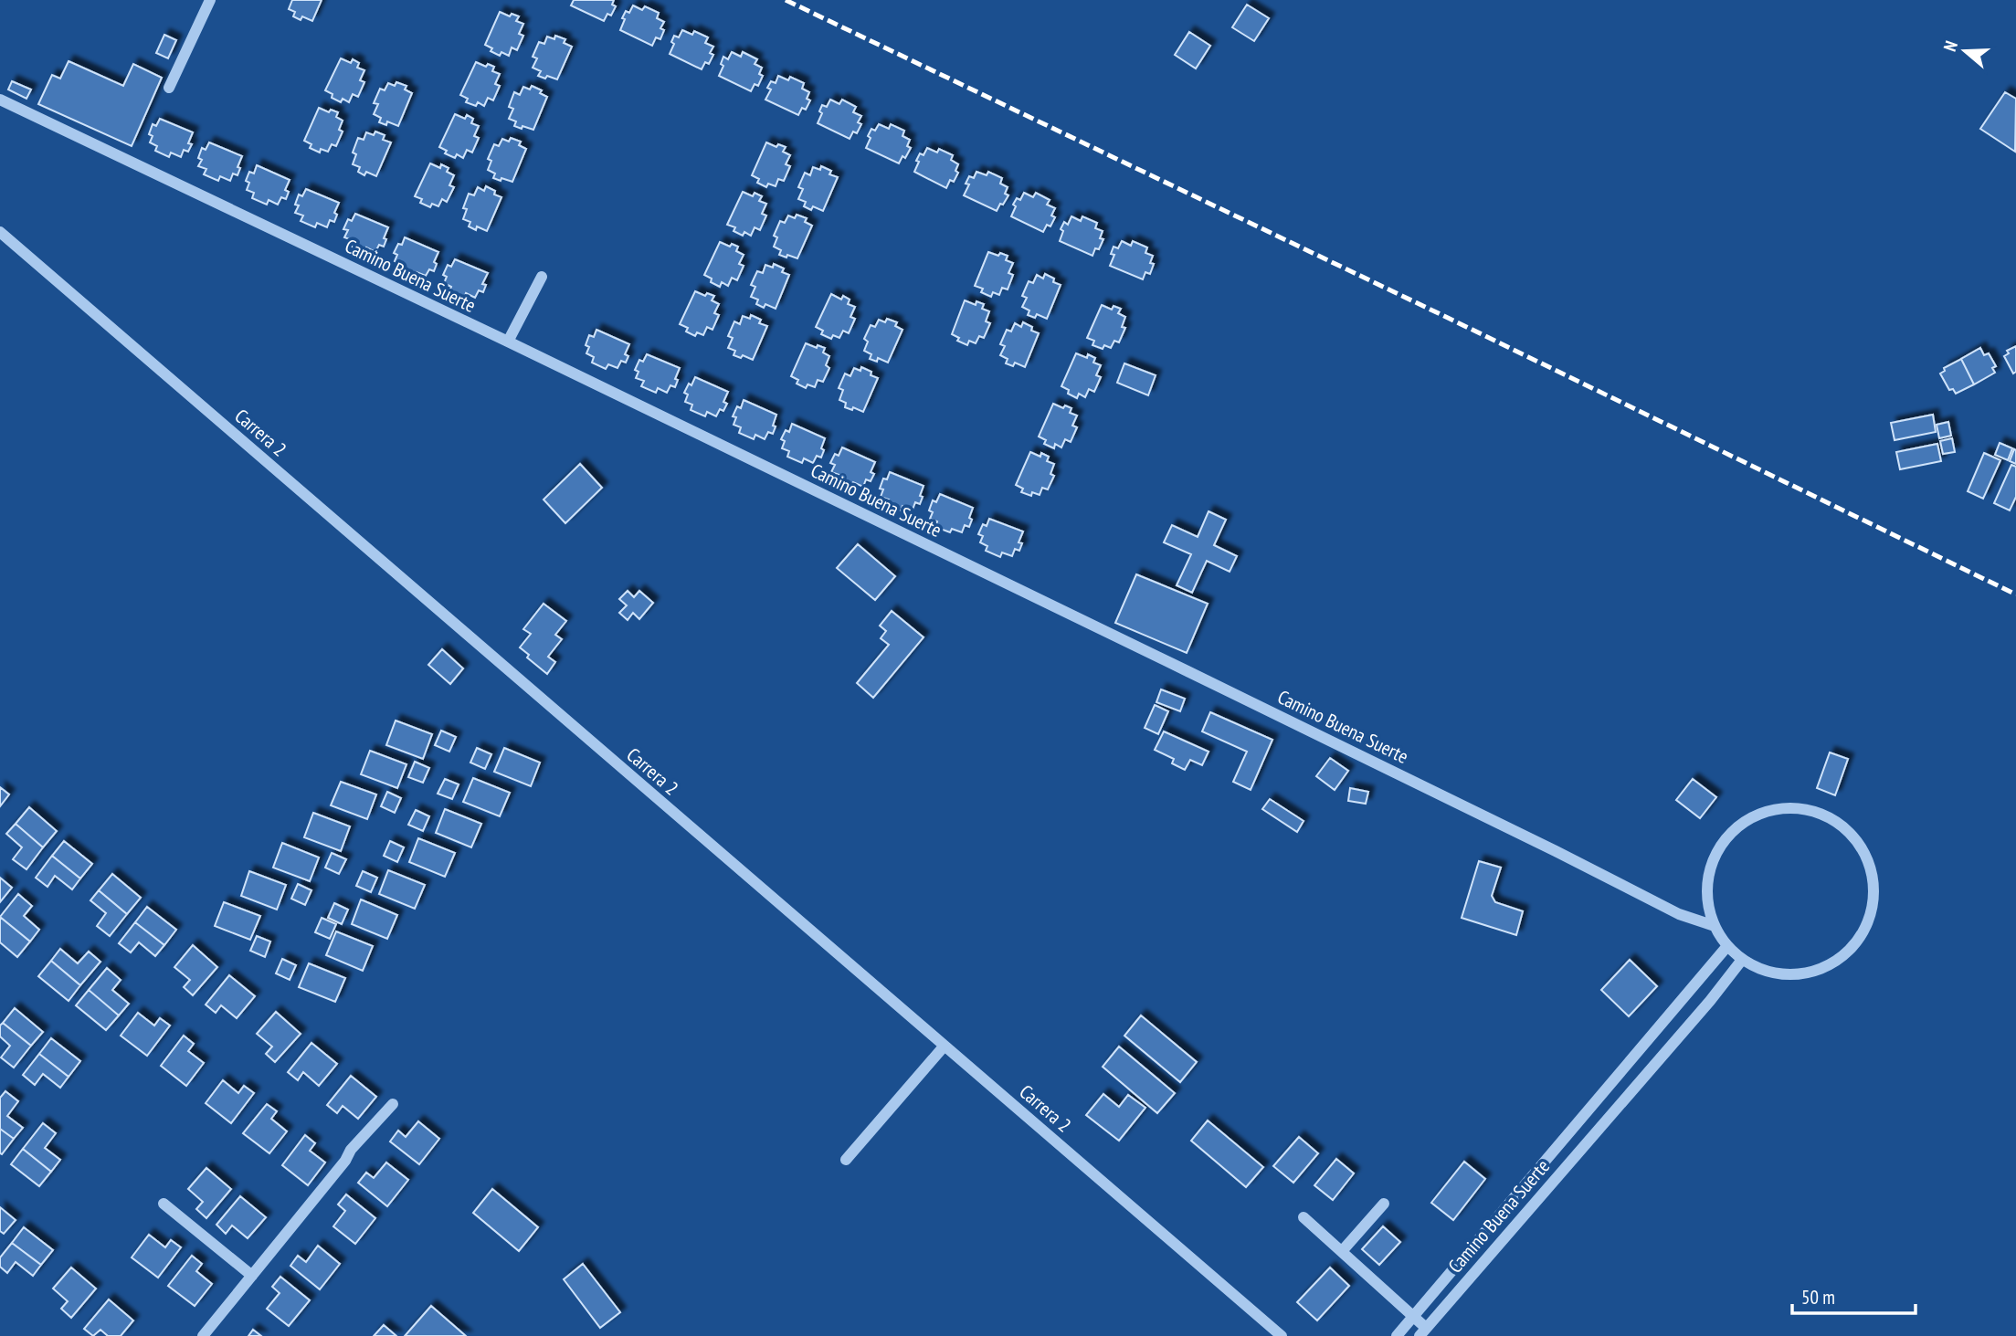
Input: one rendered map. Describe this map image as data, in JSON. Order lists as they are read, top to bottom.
{
  "streets": {
    "street": ["Camino Buena Suerte", "Carrera 2"]
  },
  "scale_bar": "50 m",
  "north": "left"
}
